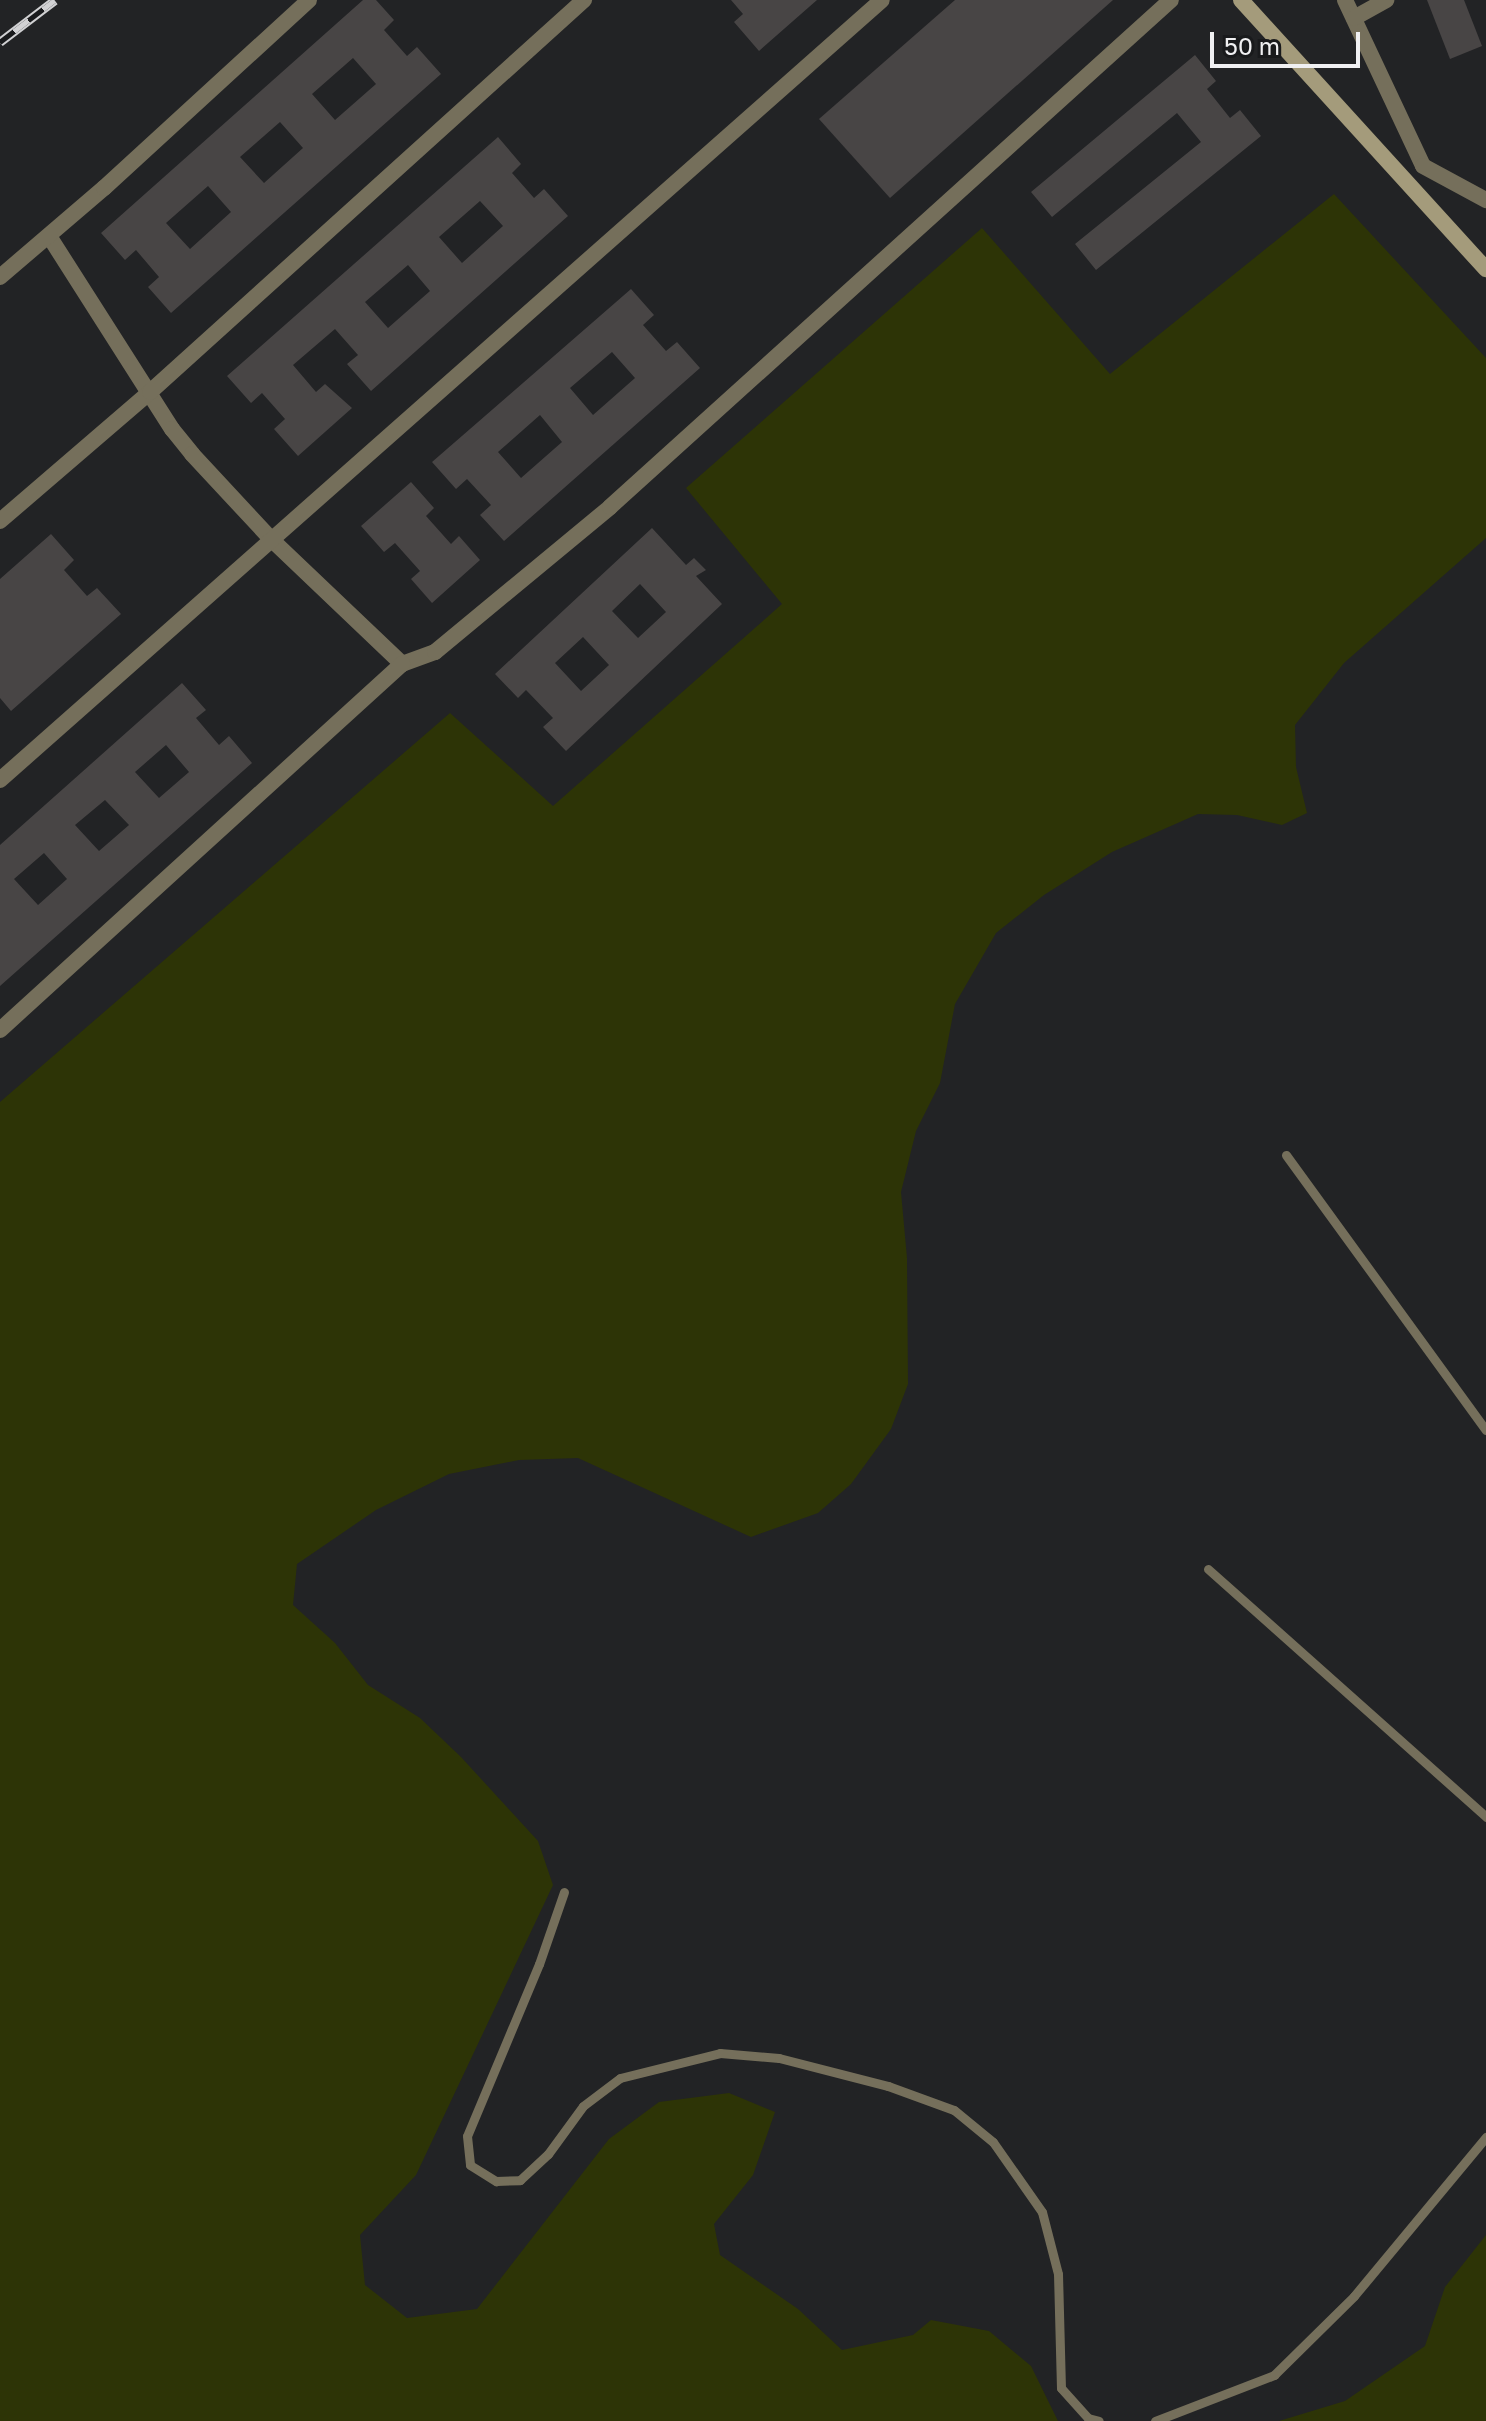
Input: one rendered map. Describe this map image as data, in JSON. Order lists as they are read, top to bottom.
{
  "scale_bar": "50 m"
}
